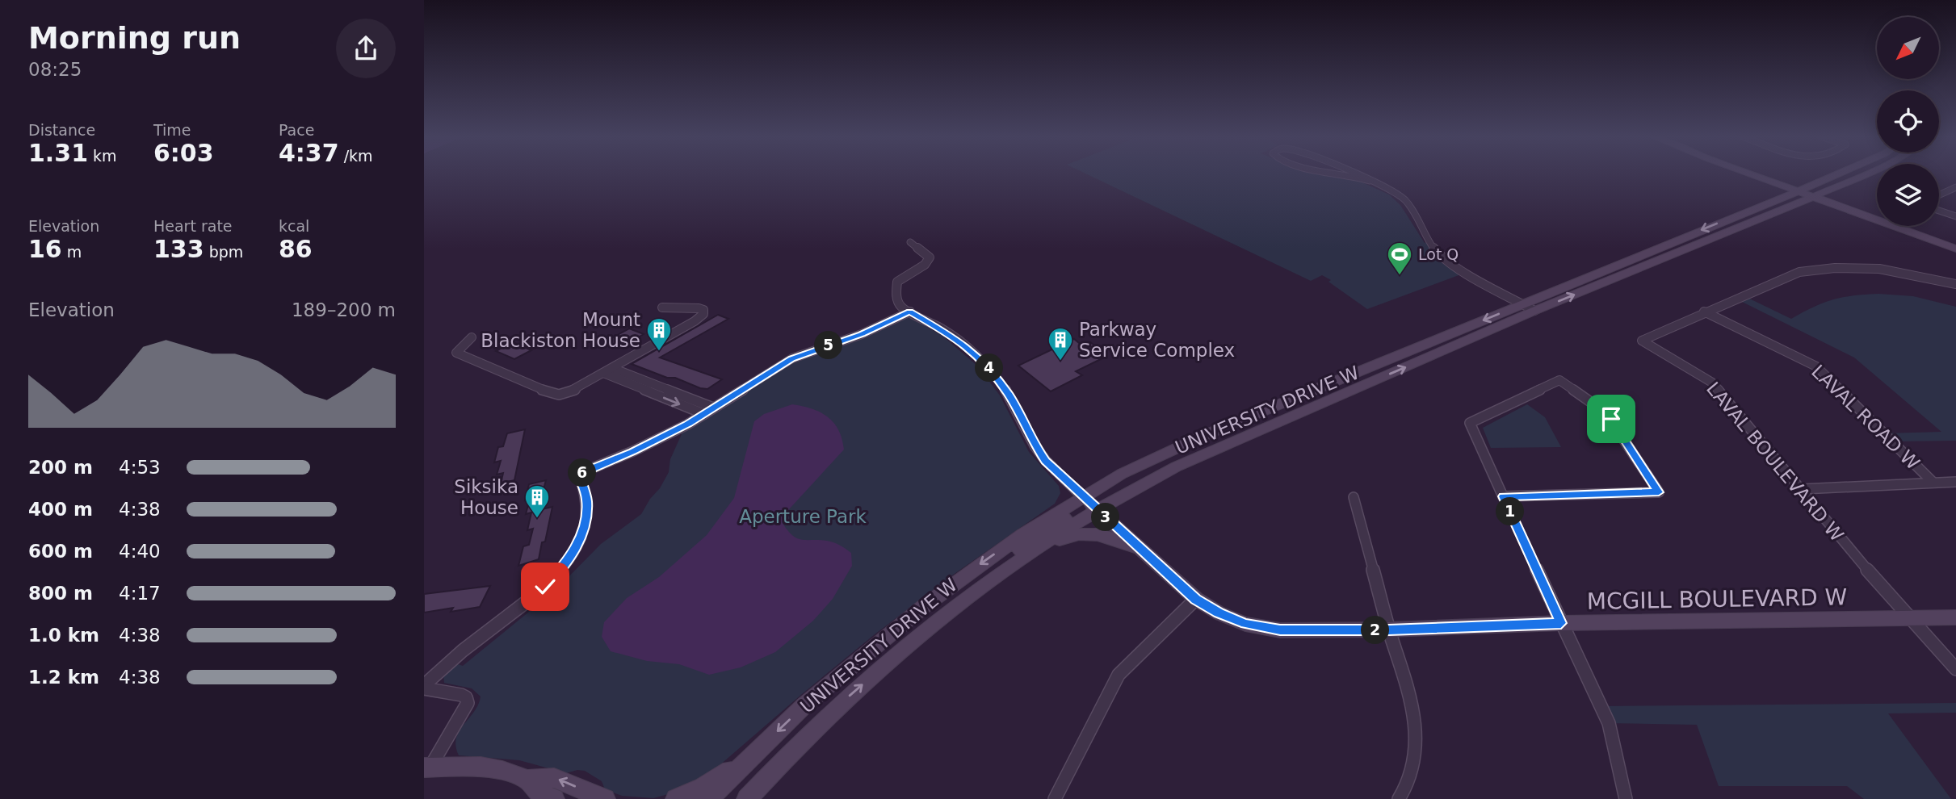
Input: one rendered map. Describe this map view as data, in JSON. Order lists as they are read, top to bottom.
{
  "streets": {
    "main road": ["UNIVERSITY DRIVE W", "MCGILL BOULEVARD W"],
    "street": ["LAVAL ROAD W", "LAVAL BOULEVARD W"]
  },
  "crossings": [
    ["UNIVERSITY DRIVE W", "MCGILL BOULEVARD W"],
    ["LAVAL ROAD W", "LAVAL BOULEVARD W"],
    ["LAVAL BOULEVARD W", "MCGILL BOULEVARD W"]
  ],
  "parks": ["Aperture Park"],
  "places": {
    "sports": ["Lot Q"],
    "building": ["Mount Blackiston House", "Parkway Service Complex", "Siksika House"]
  },
  "north": "bottom left",
  "page": {
    "heading": ["Morning run", "08:25"],
    "stats": [
      ["Distance", "1.31 km"],
      ["Time", "6:03"],
      ["Pace", "4:37 /km"],
      ["Elevation", "16 m"],
      ["Heart rate", "133 bpm"],
      ["kcal", "86"]
    ],
    "chart": ["Elevation", "189–200 m"],
    "pins": [
      "5",
      "4",
      "6",
      "1",
      "3",
      "2"
    ],
    "list": [
      {
        "name": "200 m",
        "note": "4:53"
      },
      {
        "name": "400 m",
        "note": "4:38"
      },
      {
        "name": "600 m",
        "note": "4:40"
      },
      {
        "name": "800 m",
        "note": "4:17"
      },
      {
        "name": "1.0 km",
        "note": "4:38"
      },
      {
        "name": "1.2 km",
        "note": "4:38"
      }
    ]
  }
}
